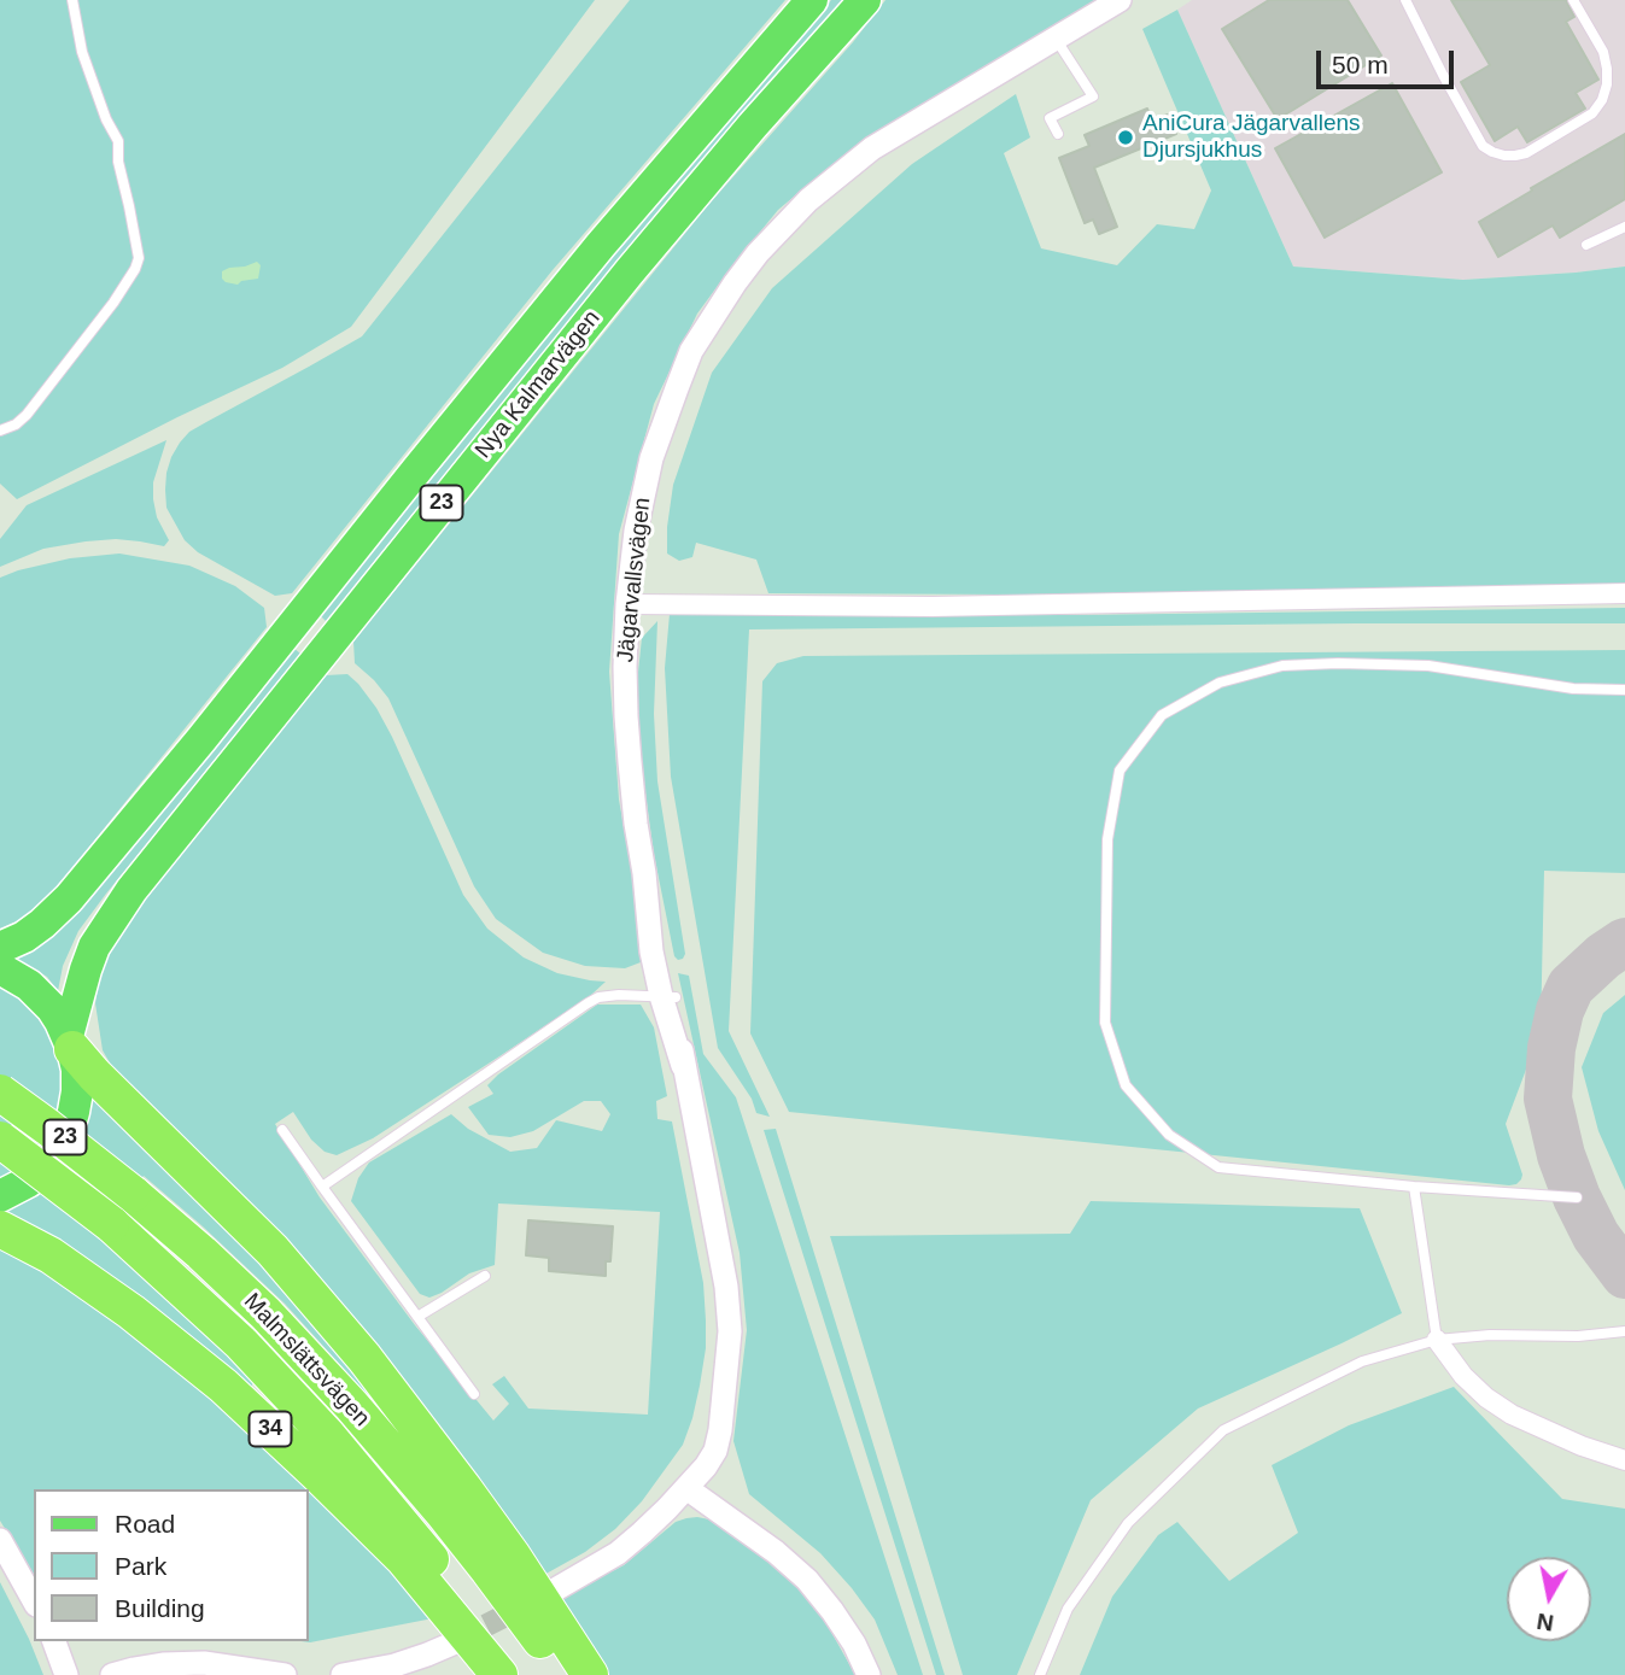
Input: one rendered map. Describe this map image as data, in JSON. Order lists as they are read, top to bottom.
{
  "streets": {
    "highway": ["Malmslättsvägen", "34"],
    "main road": ["Nya Kalmarvägen", "23"],
    "street": ["Jägarvallsvägen"]
  },
  "places": ["AniCura Jägarvallens Djursjukhus"],
  "legend": ["Road", "Park", "Building"],
  "scale_bar": "50 m",
  "north": "bottom"
}
